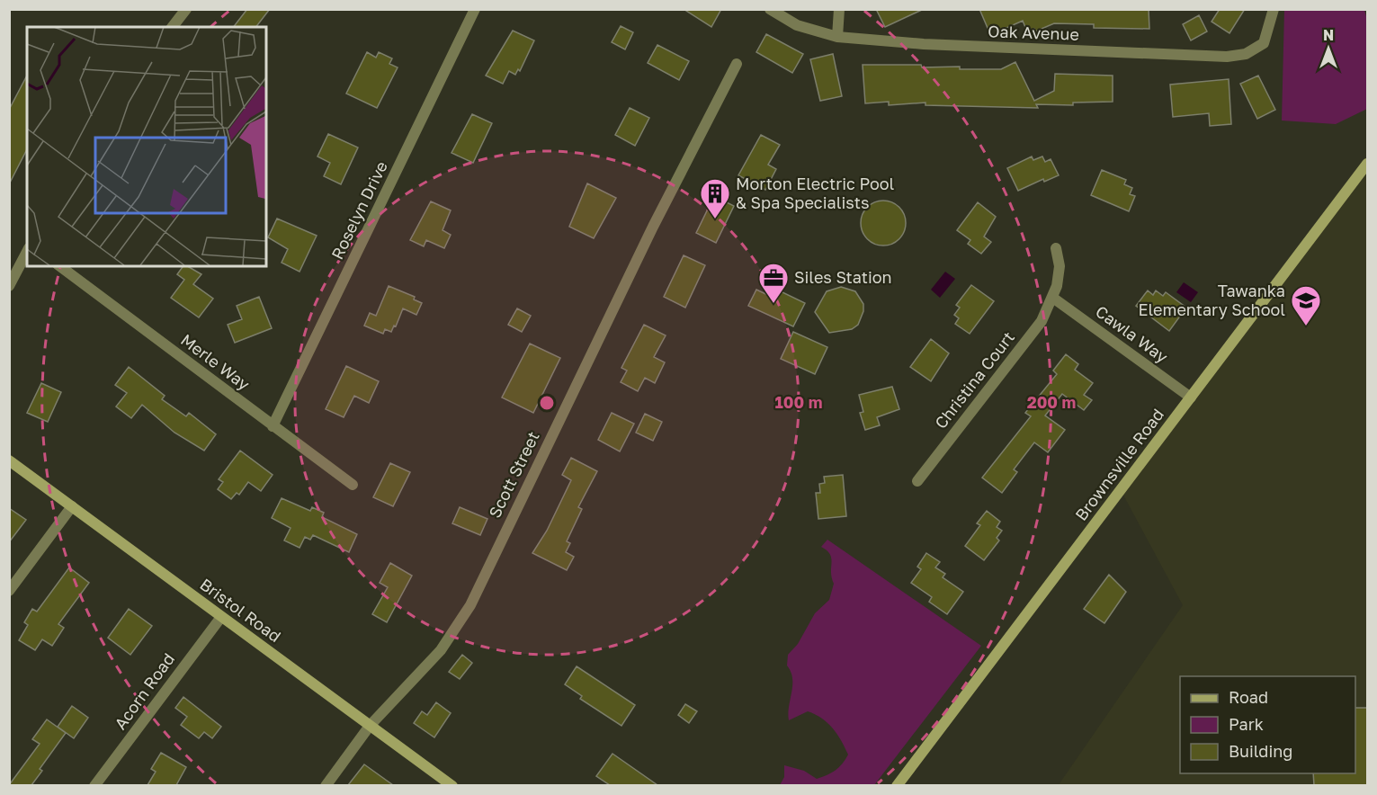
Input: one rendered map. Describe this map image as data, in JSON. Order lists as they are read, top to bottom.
{
  "streets": {
    "street": [
      "Oak Avenue",
      "Roselyn Drive",
      "Cawla Way",
      "Merle Way",
      "Christina Court",
      "Brownsville Road",
      "Scott Street",
      "Bristol Road",
      "Acorn Road"
    ]
  },
  "crossings": [
    ["Roselyn Drive", "Merle Way"],
    ["Cawla Way", "Christina Court"],
    ["Cawla Way", "Brownsville Road"],
    ["Scott Street", "Bristol Road"],
    ["Bristol Road", "Acorn Road"]
  ],
  "places": {
    "building": ["Morton Electric Pool & Spa Specialists"],
    "office": ["Siles Station"],
    "school or university": ["Tawanka Elementary School"]
  },
  "legend": ["Road", "Park", "Building"],
  "north": "top",
  "rings": ["100 m", "200 m"]
}
